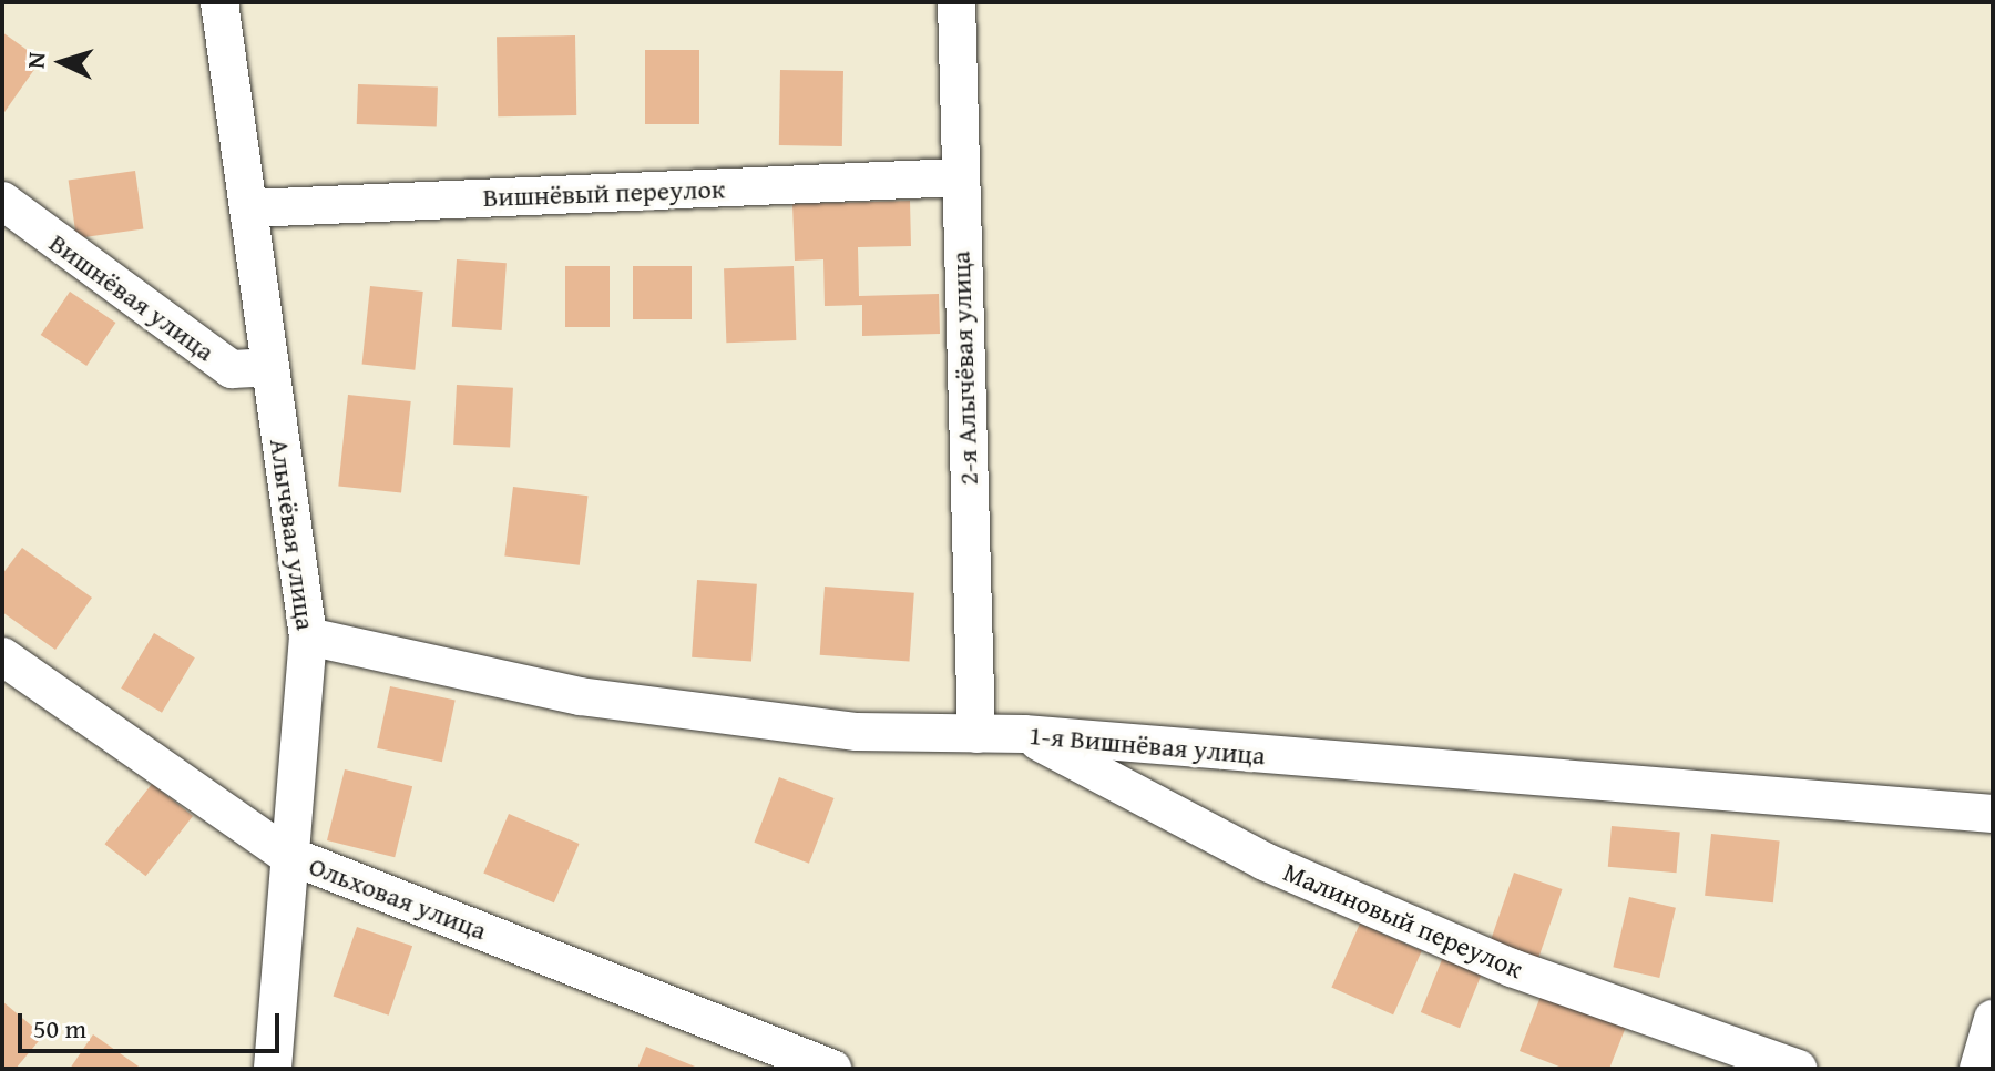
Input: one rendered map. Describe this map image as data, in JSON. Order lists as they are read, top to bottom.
{
  "streets": {
    "street": [
      "Вишнёвый переулок",
      "Вишнёвая улица",
      "2-я Алычёвая улица",
      "Алычёвая улица",
      "1-я Вишнёвая улица",
      "Ольховая улица",
      "Малиновый переулок"
    ]
  },
  "crossings": [
    ["Вишнёвый переулок", "2-я Алычёвая улица"],
    ["Вишнёвый переулок", "Алычёвая улица"],
    ["Вишнёвая улица", "Алычёвая улица"],
    ["2-я Алычёвая улица", "1-я Вишнёвая улица"],
    ["Алычёвая улица", "1-я Вишнёвая улица"],
    ["Алычёвая улица", "Ольховая улица"],
    ["1-я Вишнёвая улица", "Малиновый переулок"]
  ],
  "scale_bar": "50 m",
  "north": "left"
}
